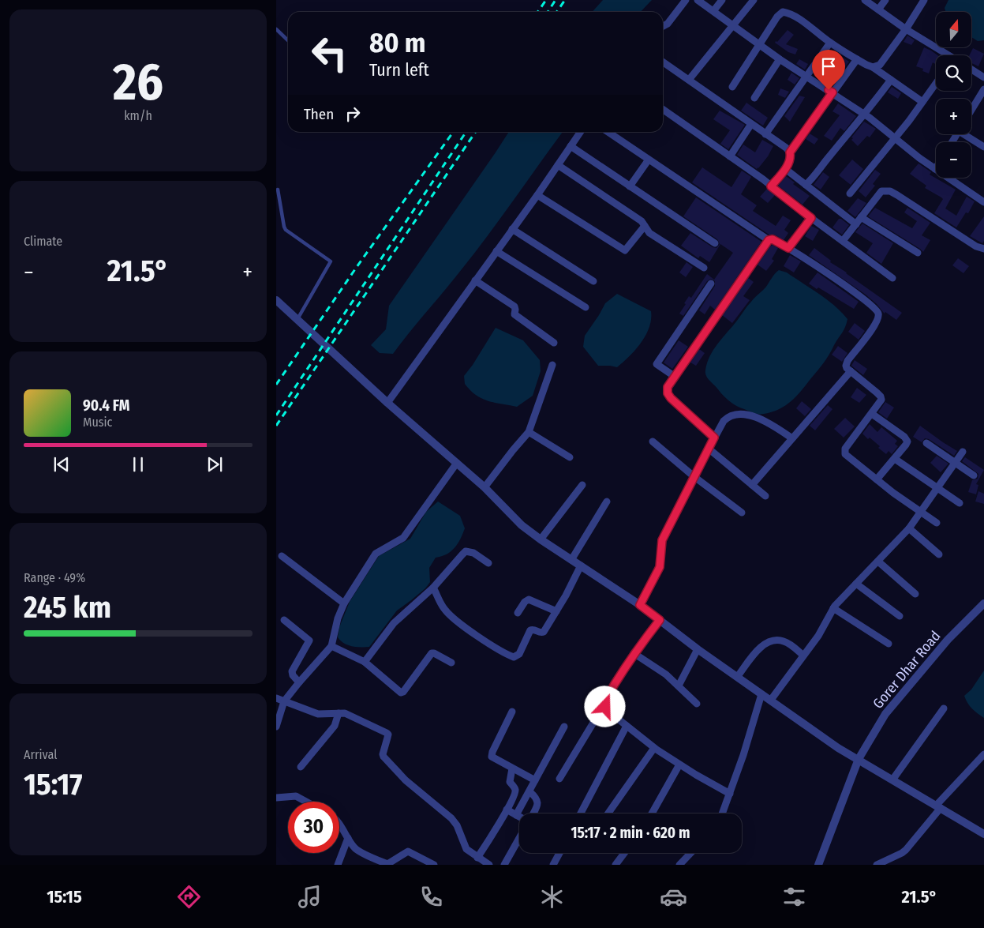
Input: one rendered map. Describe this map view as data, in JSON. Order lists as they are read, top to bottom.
{
  "streets": {
    "street": ["Gorer Dhar Road"]
  },
  "north": "top",
  "page": {
    "tile": [
      ["26", "km/h"],
      "Climate",
      ["Range · 49%", "245 km"],
      ["Arrival", "15:17"]
    ],
    "map_buttons": ["+", "−"],
    "turn": ["80 m", "Turn left"],
    "then": "Then",
    "heat": ["−", "21.5°", "+"],
    "song": ["90.4 FM", "Music"],
    "limit": "30",
    "trip": "15:17 · 2 min · 620 m",
    "tabs": ["15:15", "21.5°"]
  }
}
